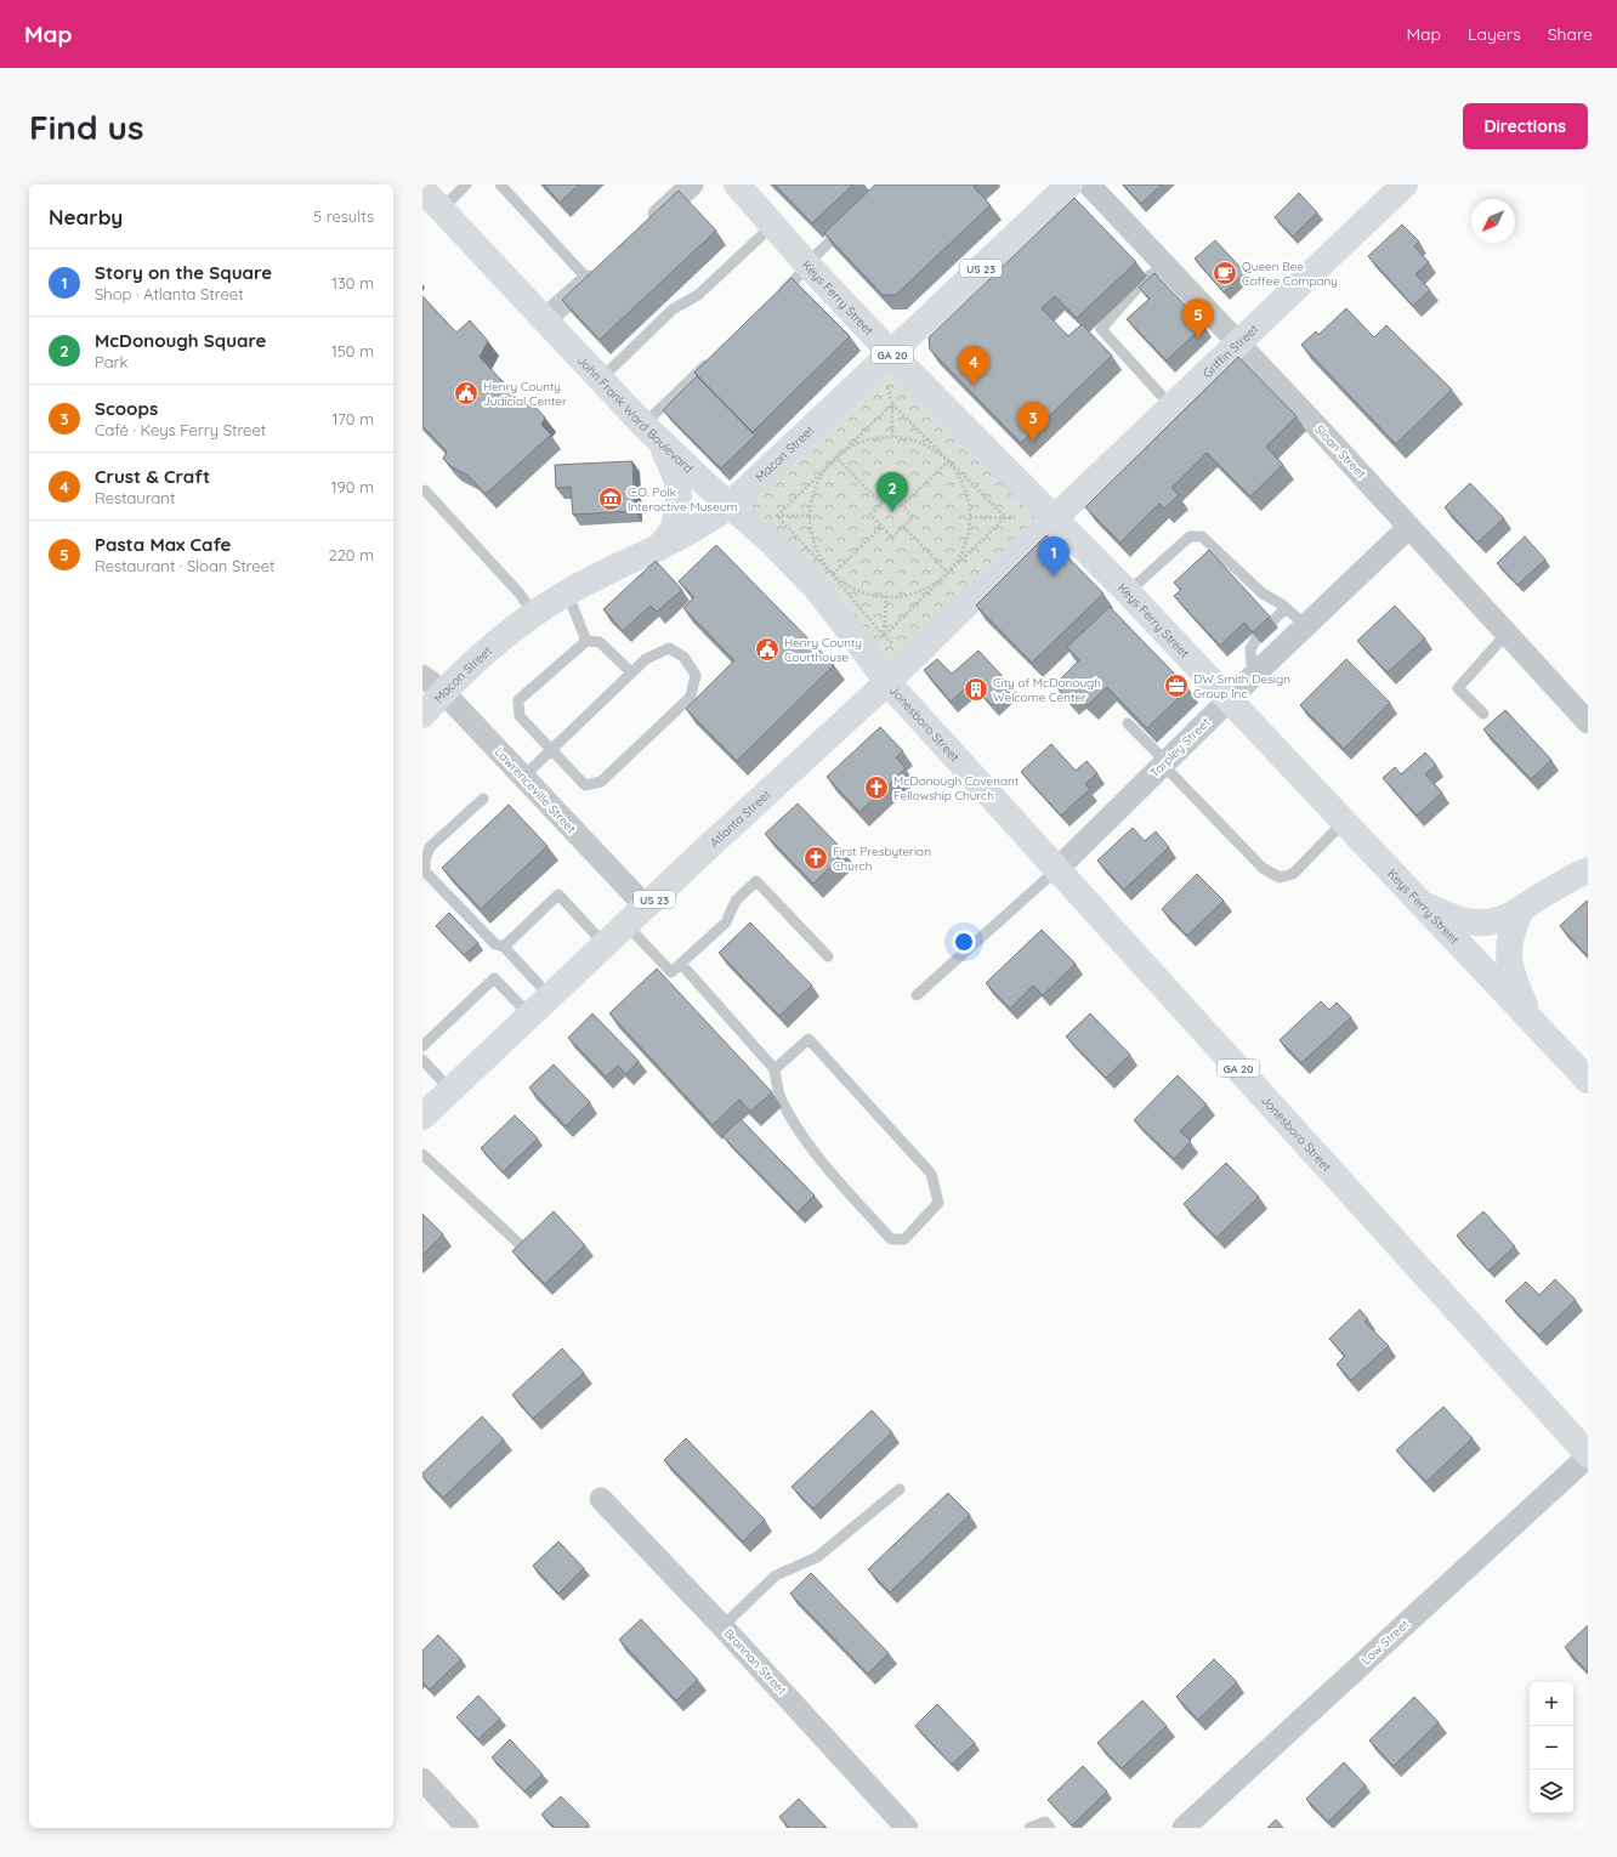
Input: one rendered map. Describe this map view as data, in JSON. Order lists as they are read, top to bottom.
{
  "streets": {
    "main road": [
      "US 23",
      "Keys Ferry Street",
      "Griffin Street",
      "GA 20",
      "John Frank Ward Boulevard",
      "Macon Street",
      "Jonesboro Street",
      "Atlanta Street"
    ],
    "street": [
      "Sloan Street",
      "Tarpley Street",
      "Lawrenceville Street",
      "Low Street",
      "Brannan Street"
    ]
  },
  "crossings": [
    ["Keys Ferry Street", "Griffin Street"],
    ["Keys Ferry Street", "Macon Street"],
    ["Keys Ferry Street", "Tarpley Street"],
    ["Keys Ferry Street", "Atlanta Street"],
    ["Griffin Street", "Sloan Street"],
    ["Griffin Street", "Atlanta Street"],
    ["John Frank Ward Boulevard", "Macon Street"],
    ["John Frank Ward Boulevard", "Jonesboro Street"],
    ["John Frank Ward Boulevard", "Atlanta Street"],
    ["Sloan Street", "Tarpley Street"],
    ["Macon Street", "Lawrenceville Street"],
    ["Jonesboro Street", "Tarpley Street"],
    ["Jonesboro Street", "Atlanta Street"],
    ["Jonesboro Street", "Low Street"],
    ["Lawrenceville Street", "Atlanta Street"]
  ],
  "places": {
    "cafe": ["Queen Bee Coffee Company"],
    "public building": ["Henry County Judicial Center", "Henry County Courthouse"],
    "museum": ["C.O. Polk Interactive Museum"],
    "office": ["DW Smith Design Group Inc"],
    "building": ["City of McDonough Welcome Center"],
    "church": ["McDonough Covenant Fellowship Church", "First Presbyterian Church"]
  },
  "north": "bottom left",
  "page": {
    "header": "Map",
    "nav": ["Map", "Layers", "Share"],
    "buttons": "Directions",
    "title": "Find us",
    "heading": ["Nearby", "5 results"],
    "list": [
      {
        "mark": "1",
        "name": "Story on the Square",
        "note": "Shop · Atlanta Street",
        "value": "130 m"
      },
      {
        "mark": "2",
        "name": "McDonough Square",
        "note": "Park",
        "value": "150 m"
      },
      {
        "mark": "3",
        "name": "Scoops",
        "note": "Café · Keys Ferry Street",
        "value": "170 m"
      },
      {
        "mark": "4",
        "name": "Crust & Craft",
        "note": "Restaurant",
        "value": "190 m"
      },
      {
        "mark": "5",
        "name": "Pasta Max Cafe",
        "note": "Restaurant · Sloan Street",
        "value": "220 m"
      }
    ],
    "pins": [
      "5",
      "4",
      "3",
      "2",
      "1"
    ],
    "map_buttons": ["+", "−"]
  }
}
